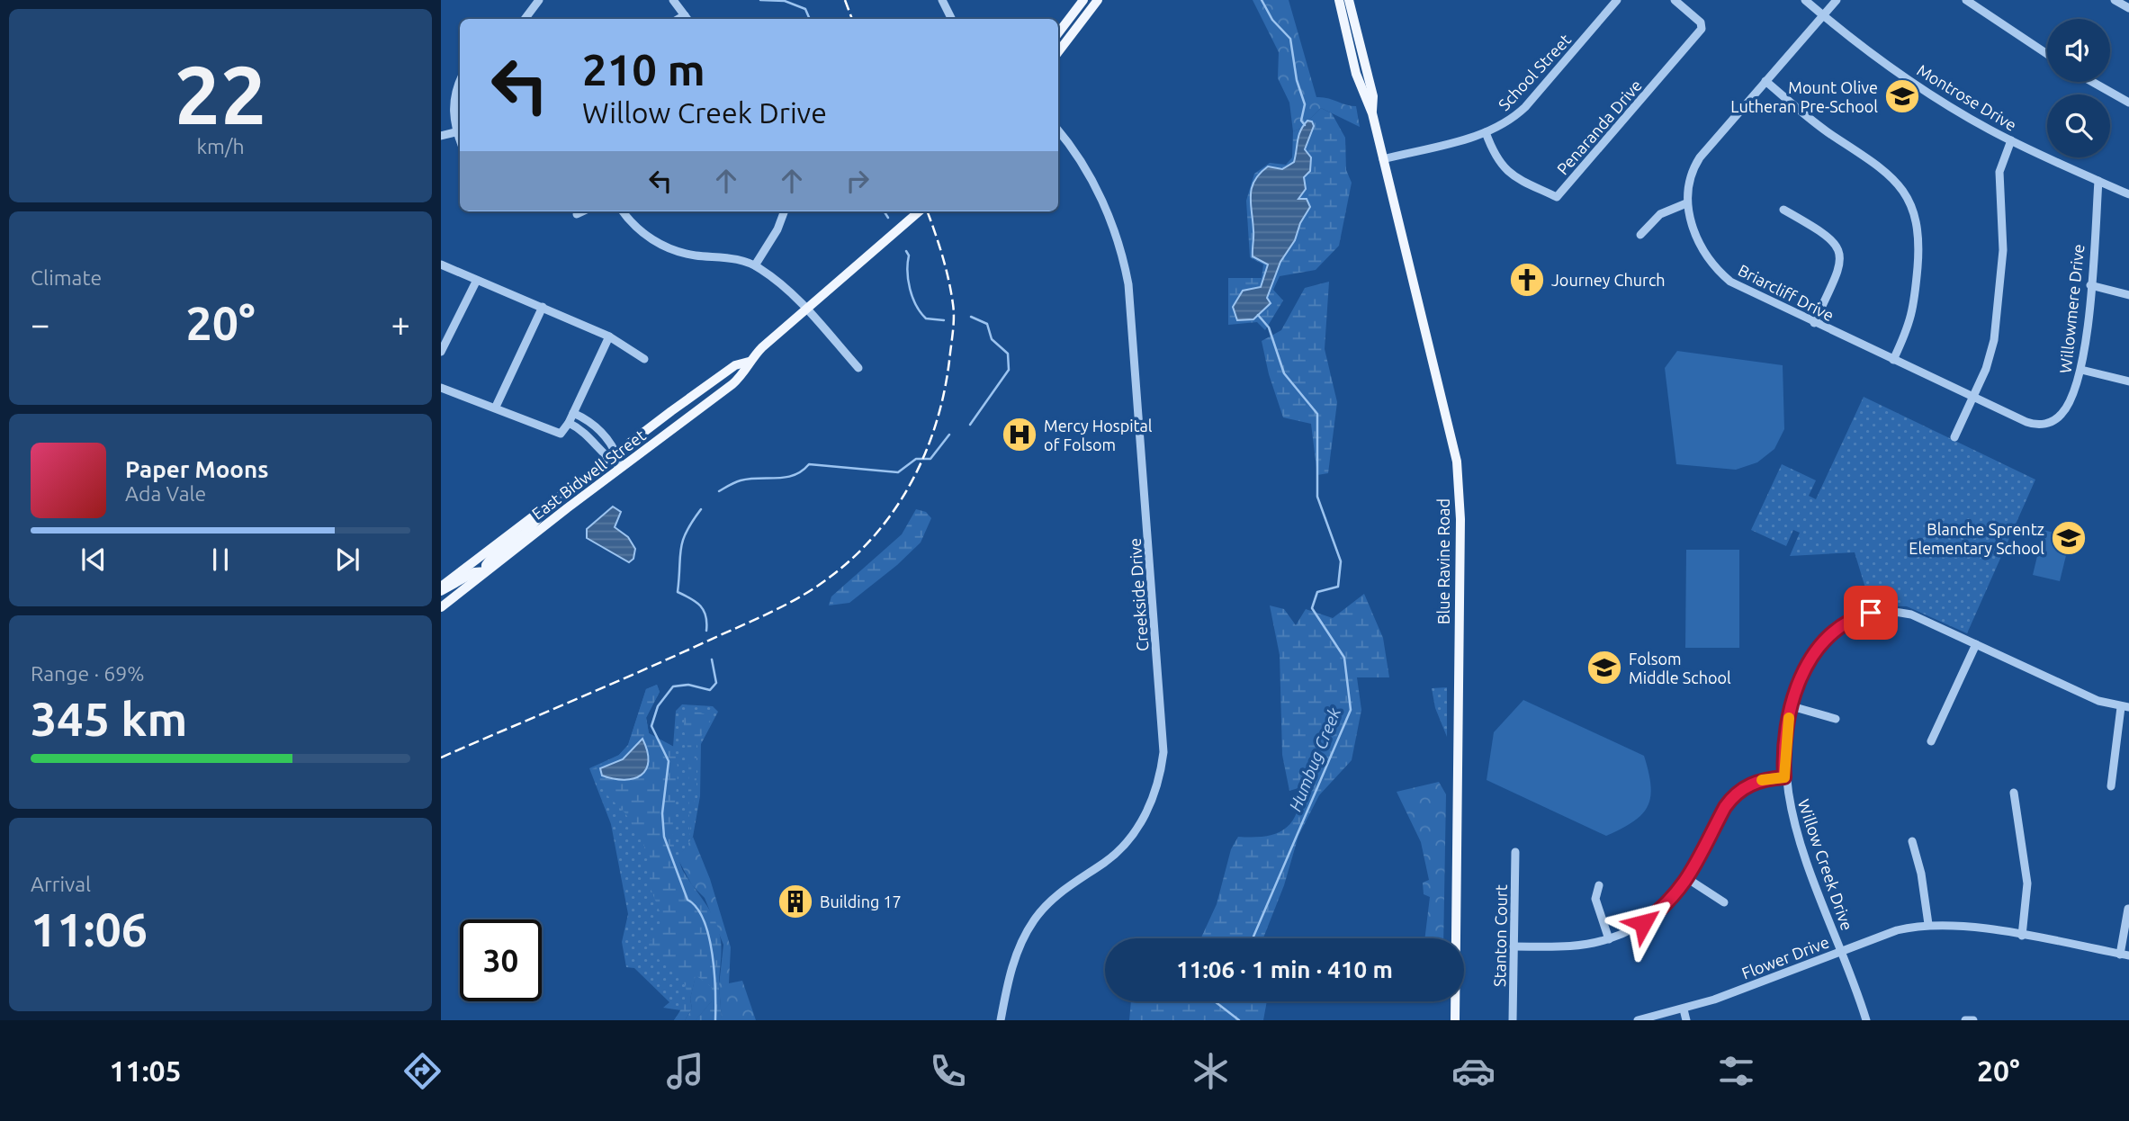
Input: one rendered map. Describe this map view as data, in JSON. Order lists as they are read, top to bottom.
{
  "streets": {
    "main road": ["East Bidwell Street", "Blue Ravine Road"],
    "street": [
      "School Street",
      "Montrose Drive",
      "Penaranda Drive",
      "Briarcliff Drive",
      "Willowmere Drive",
      "Creekside Drive",
      "Willow Creek Drive",
      "Stanton Court",
      "Flower Drive"
    ]
  },
  "crossings": [
    ["School Street", "Penaranda Drive"],
    ["School Street", "Blue Ravine Road"],
    ["Montrose Drive", "Willowmere Drive"],
    ["Briarcliff Drive", "Willowmere Drive"],
    ["Willow Creek Drive", "Flower Drive"]
  ],
  "water": ["Humbug Creek"],
  "places": {
    "school or university": ["Mount Olive Lutheran Pre-School", "Blanche Sprentz Elementary School", "Folsom Middle School"],
    "church": ["Journey Church"],
    "hospital": ["Mercy Hospital of Folsom"],
    "building": ["Building 17"]
  },
  "page": {
    "tile": [
      ["22", "km/h"],
      "Climate",
      ["Range · 69%", "345 km"],
      ["Arrival", "11:06"]
    ],
    "turn": ["210 m", "Willow Creek Drive"],
    "heat": ["−", "20°", "+"],
    "song": ["Paper Moons", "Ada Vale"],
    "limit": "30",
    "trip": "11:06 · 1 min · 410 m",
    "tabs": ["11:05", "20°"]
  }
}
